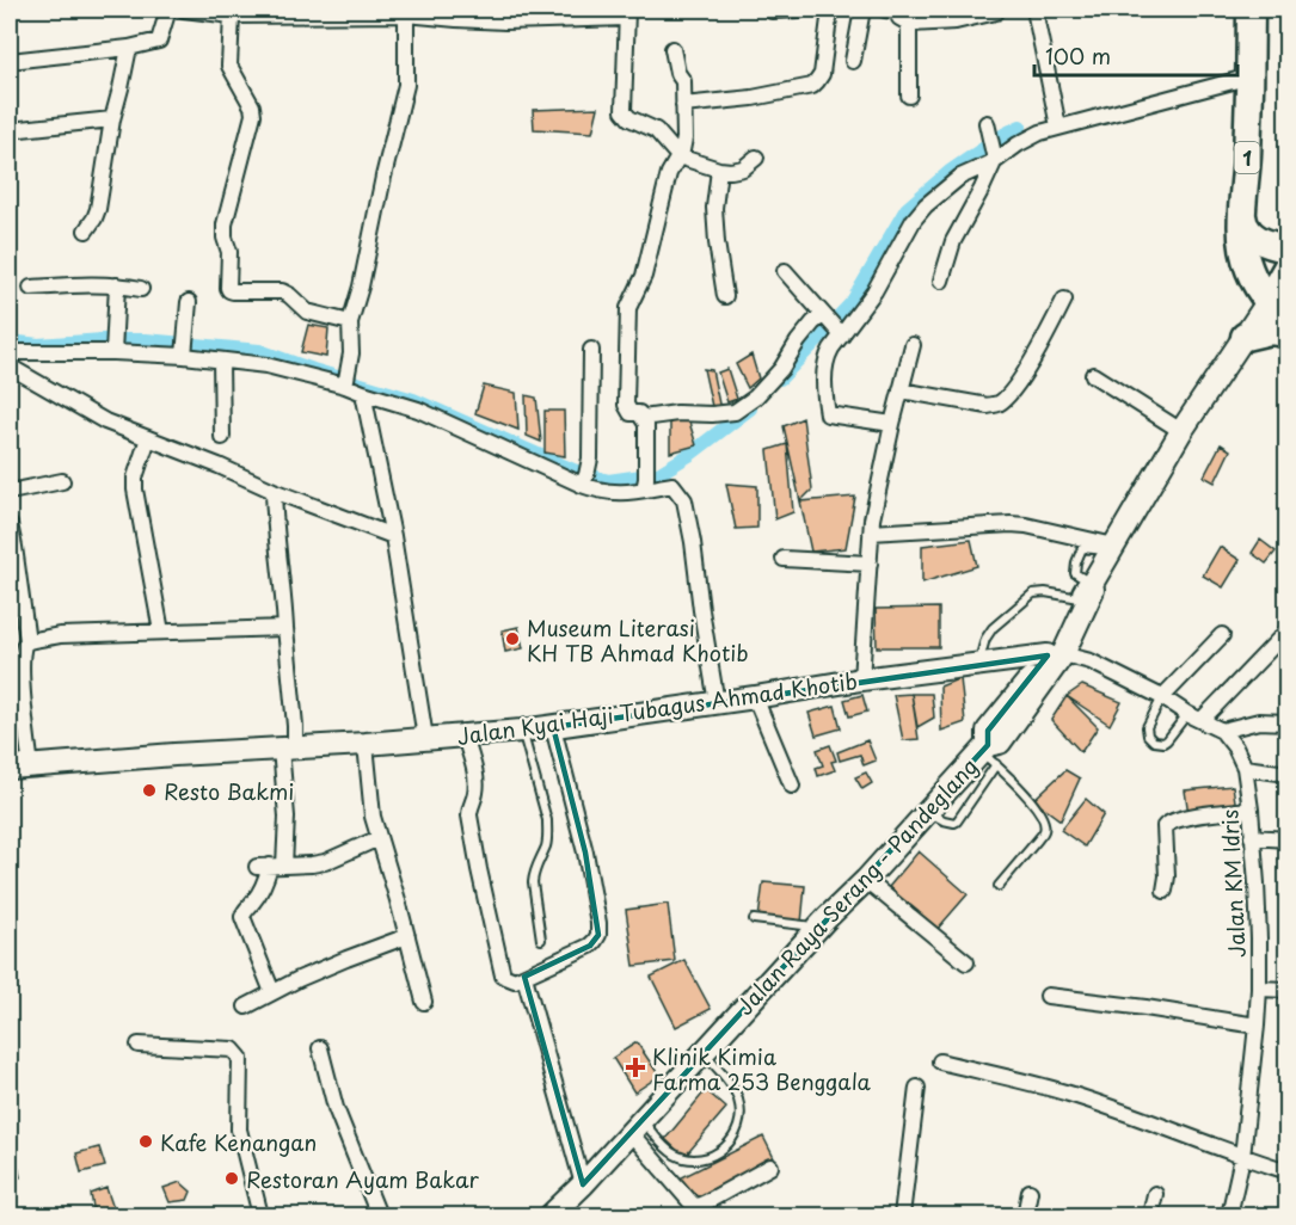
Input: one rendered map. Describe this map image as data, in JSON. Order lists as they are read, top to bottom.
{
  "streets": {
    "highway": ["1", "Jalan Raya Serang - Pandeglang"],
    "main road": ["Jalan Kyai Haji Tubagus Ahmad Khotib"],
    "street": ["Jalan KM Idris"]
  },
  "crossings": [
    ["1", "Jalan Raya Serang - Pandeglang"],
    ["Jalan Kyai Haji Tubagus Ahmad Khotib", "Jalan KM Idris"],
    ["Jalan Kyai Haji Tubagus Ahmad Khotib", "Jalan Raya Serang - Pandeglang"],
    ["Jalan KM Idris", "Jalan Raya Serang - Pandeglang"]
  ],
  "places": {
    "other": [
      "Museum Literasi KH TB Ahmad Khotib",
      "Resto Bakmi",
      "Kafe Kenangan",
      "Restoran Ayam Bakar"
    ],
    "health": ["Klinik Kimia Farma 253 Benggala"]
  },
  "scale_bar": "100 m"
}
